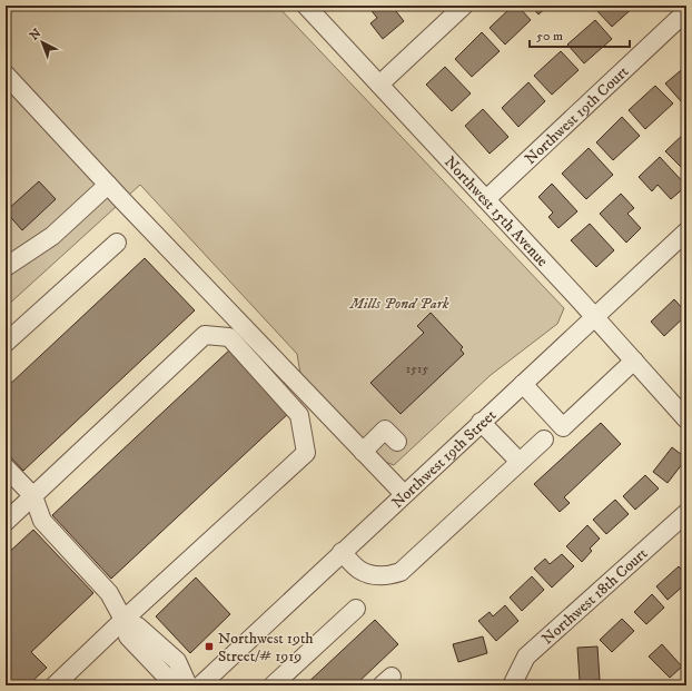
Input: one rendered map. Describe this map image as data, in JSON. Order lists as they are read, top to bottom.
{
  "streets": {
    "street": [
      "Northwest 19th Court",
      "Northwest 15th Avenue",
      "Northwest 19th Street",
      "Northwest 18th Court"
    ]
  },
  "crossings": [
    ["Northwest 19th Court", "Northwest 15th Avenue"],
    ["Northwest 15th Avenue", "Northwest 19th Street"]
  ],
  "parks": ["Mills Pond Park"],
  "places": {
    "transit": ["Northwest 19th Street/# 1919"]
  },
  "house_numbers": ["1515"],
  "scale_bar": "50 m",
  "north": "top left"
}
